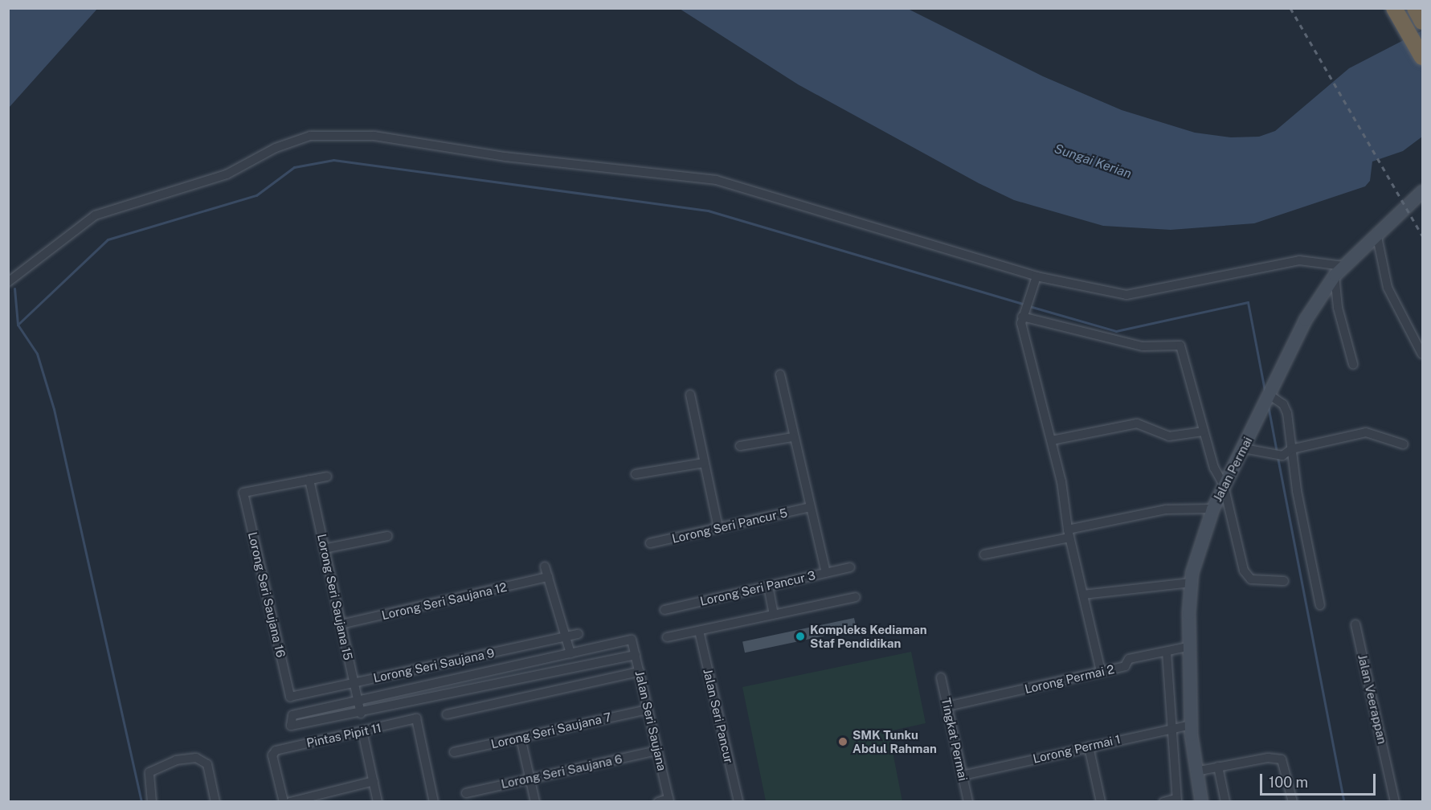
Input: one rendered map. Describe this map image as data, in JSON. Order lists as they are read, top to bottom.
{
  "streets": {
    "street": [
      "Jalan Permai",
      "Lorong Seri Pancur 5",
      "Lorong Seri Pancur 3",
      "Lorong Seri Saujana 16",
      "Lorong Seri Saujana 15",
      "Lorong Seri Saujana 12",
      "Lorong Seri Saujana 9",
      "Lorong Permai 2",
      "Jalan Veerappan",
      "Jalan Seri Pancur",
      "Jalan Seri Saujana",
      "Lorong Seri Saujana 7",
      "Pintas Pipit 11",
      "Tingkat Permai",
      "Lorong Permai 1",
      "Lorong Seri Saujana 6"
    ]
  },
  "crossings": [
    ["Jalan Permai", "Lorong Permai 2"],
    ["Jalan Permai", "Lorong Permai 1"],
    ["Lorong Seri Saujana 16", "Lorong Seri Saujana 15"],
    ["Lorong Seri Saujana 16", "Lorong Seri Saujana 9"],
    ["Lorong Seri Saujana 15", "Lorong Seri Saujana 12"],
    ["Lorong Seri Saujana 15", "Lorong Seri Saujana 9"],
    ["Lorong Permai 2", "Tingkat Permai"],
    ["Jalan Seri Saujana", "Lorong Seri Saujana 7"],
    ["Jalan Seri Saujana", "Lorong Seri Saujana 6"],
    ["Tingkat Permai", "Lorong Permai 1"]
  ],
  "water": ["Sungai Kerian"],
  "places": ["Kompleks Kediaman Staf Pendidikan", "SMK Tunku Abdul Rahman"],
  "scale_bar": "100 m"
}
